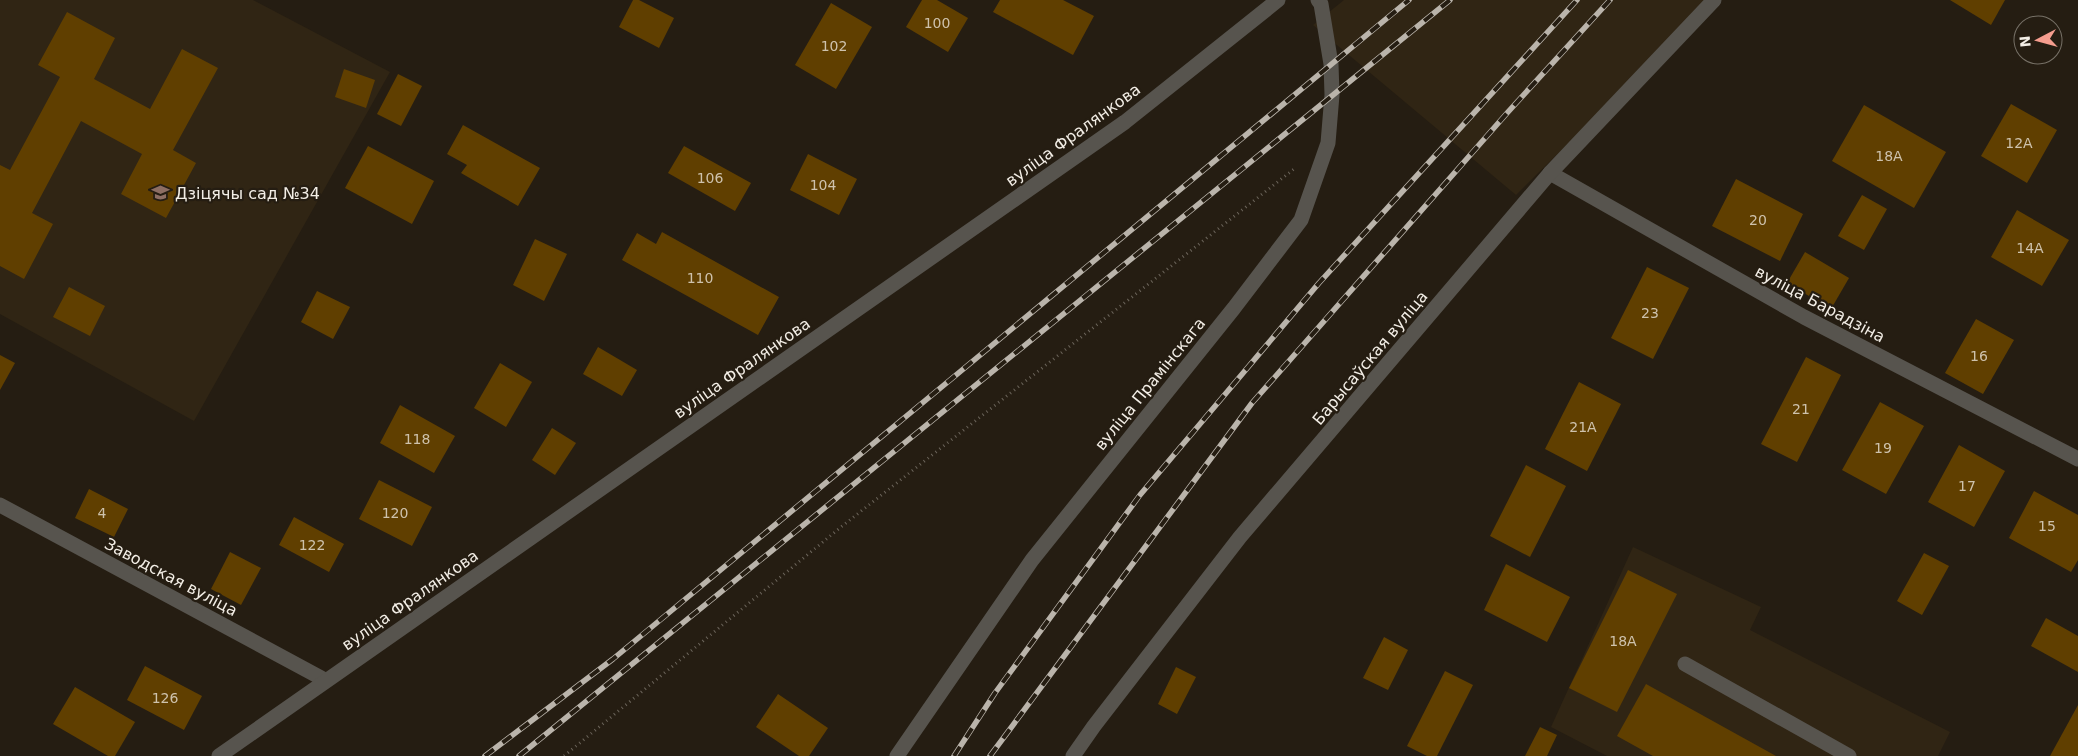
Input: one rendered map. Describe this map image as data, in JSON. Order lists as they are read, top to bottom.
{
  "streets": {
    "street": [
      "вуліца Фралянкова",
      "вуліца Барадзіна",
      "Барысаўская вуліца",
      "вуліца Прамінскага",
      "Заводская вуліца"
    ]
  },
  "crossings": [
    ["вуліца Фралянкова", "Заводская вуліца"],
    ["вуліца Барадзіна", "Барысаўская вуліца"]
  ],
  "places": {
    "school or university": ["Дзіцячы сад №34"]
  },
  "house_numbers": [
    "100",
    "102",
    "12А",
    "18А",
    "106",
    "104",
    "20",
    "14А",
    "110",
    "23",
    "16",
    "21",
    "21А",
    "118",
    "19",
    "17",
    "4",
    "120",
    "15",
    "122",
    "18А",
    "126"
  ],
  "north": "left"
}
